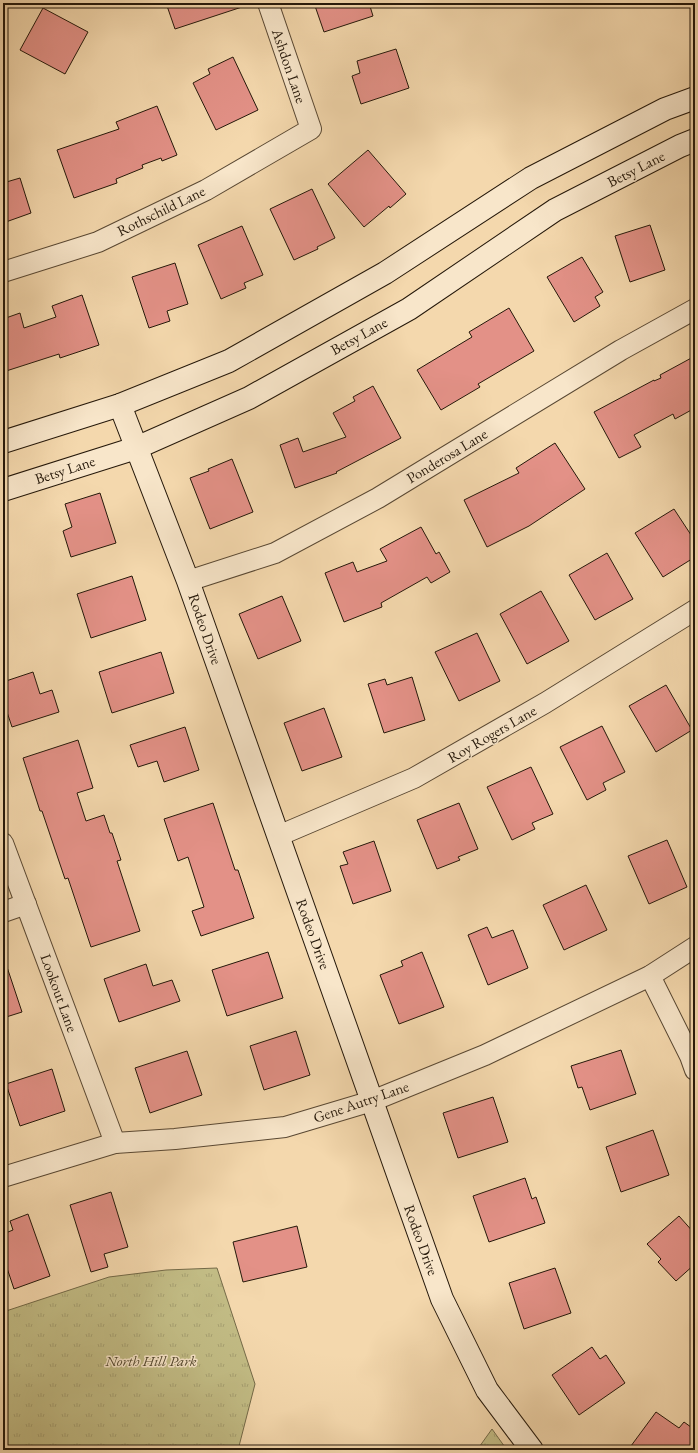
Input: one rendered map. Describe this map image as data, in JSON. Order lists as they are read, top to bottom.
{
  "streets": {
    "main road": ["Betsy Lane", "Rodeo Drive"],
    "street": [
      "Ashdon Lane",
      "Rothschild Lane",
      "Ponderosa Lane",
      "Roy Rogers Lane",
      "Lookout Lane",
      "Gene Autry Lane"
    ]
  },
  "crossings": [
    ["Ashdon Lane", "Rothschild Lane"],
    ["Betsy Lane", "Rodeo Drive"],
    ["Ponderosa Lane", "Rodeo Drive"],
    ["Rodeo Drive", "Roy Rogers Lane"],
    ["Rodeo Drive", "Gene Autry Lane"],
    ["Lookout Lane", "Gene Autry Lane"]
  ],
  "parks": ["North Hill Park"]
}
